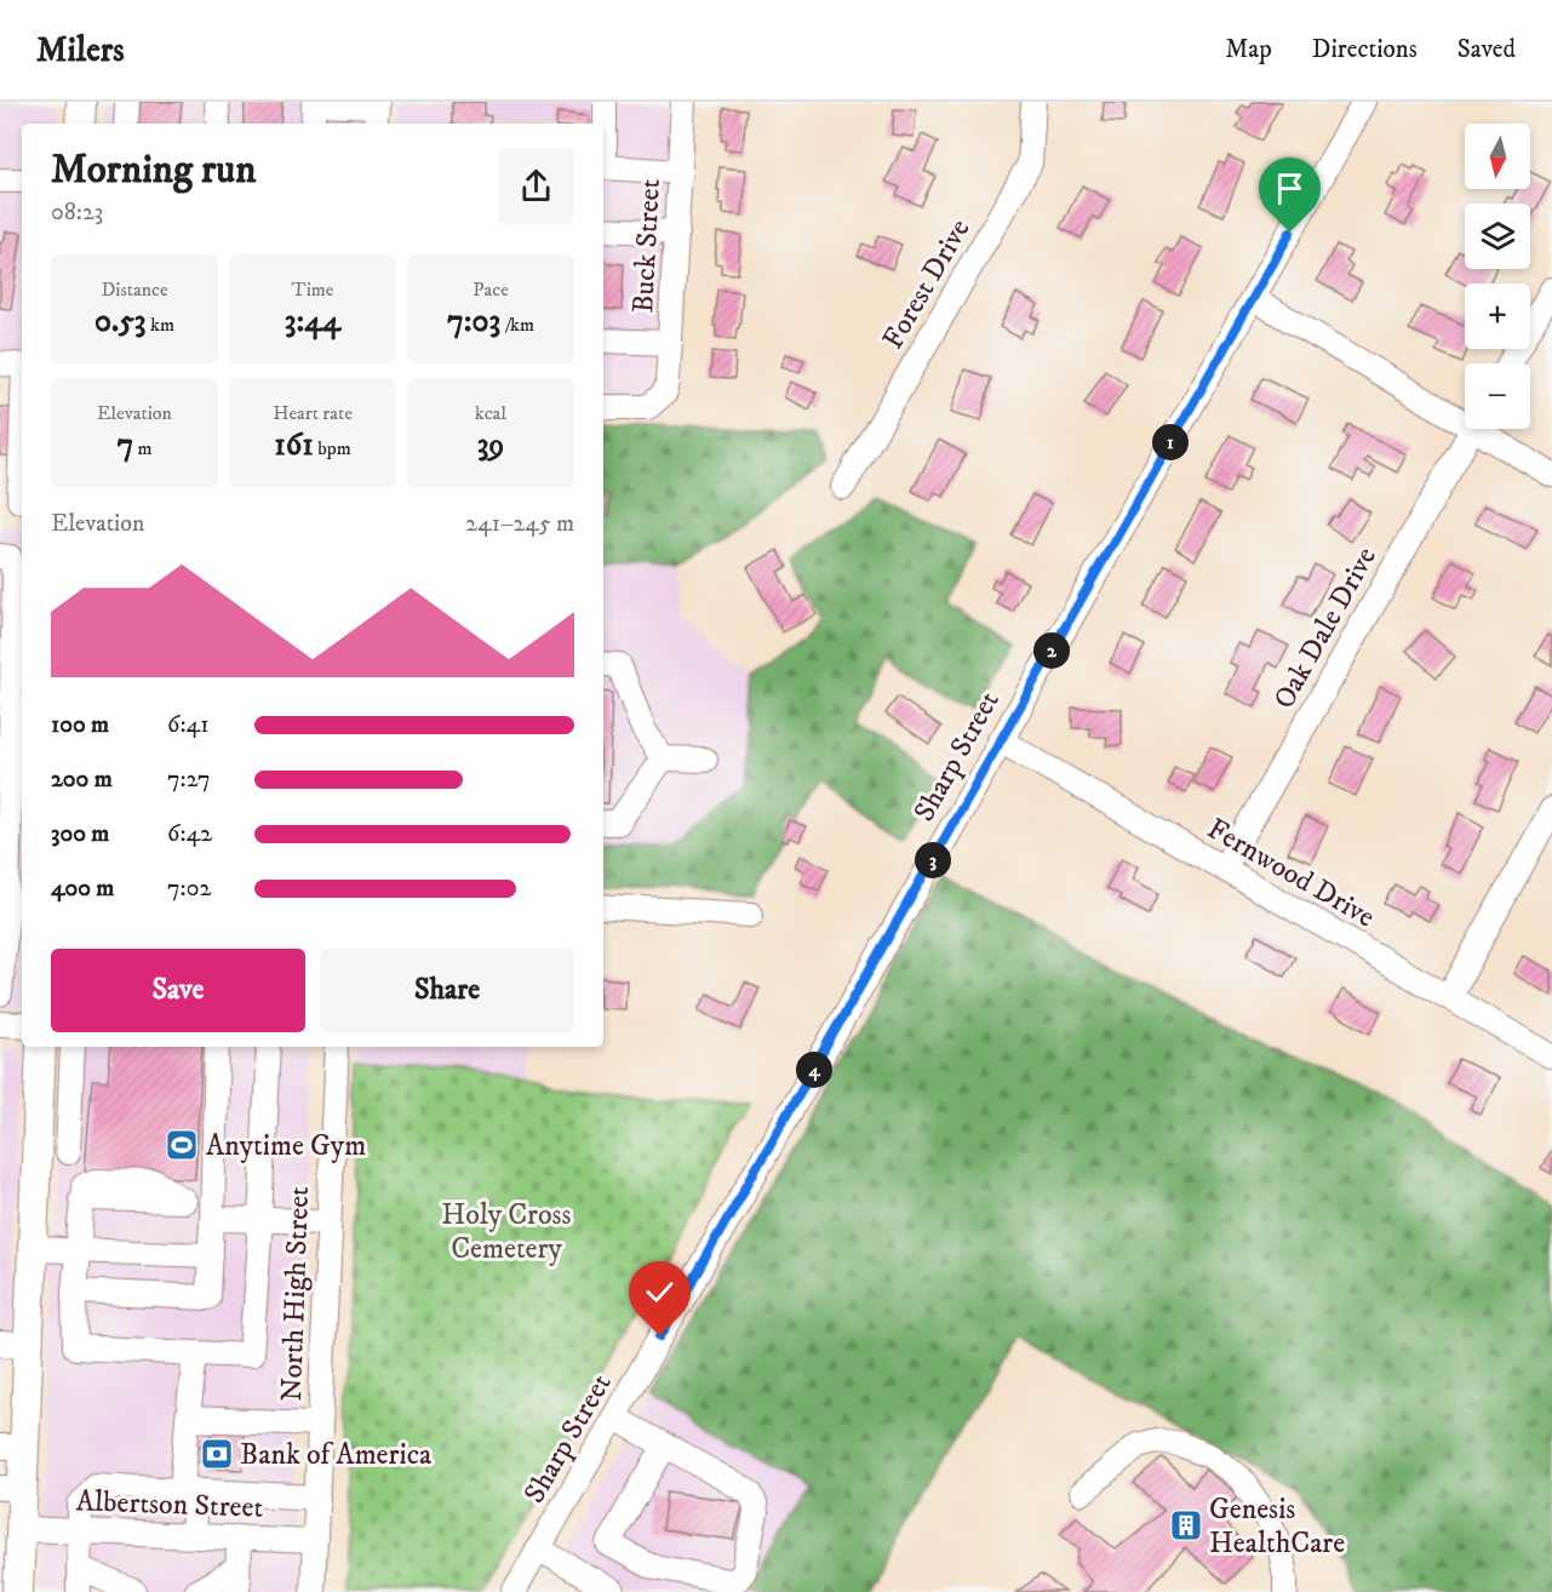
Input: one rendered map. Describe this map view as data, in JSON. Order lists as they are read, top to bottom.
{
  "streets": {
    "street": [
      "Buck Street",
      "Forest Drive",
      "Oak Dale Drive",
      "Sharp Street",
      "Fernwood Drive",
      "North High Street",
      "Albertson Street"
    ]
  },
  "crossings": [
    ["Oak Dale Drive", "Fernwood Drive"],
    ["Sharp Street", "Fernwood Drive"],
    ["North High Street", "Albertson Street"]
  ],
  "parks": ["Holy Cross Cemetery"],
  "places": {
    "sports": ["Anytime Gym"],
    "bank": ["Bank of America"],
    "building": ["Genesis HealthCare"]
  },
  "north": "bottom",
  "page": {
    "header": "Milers",
    "nav": ["Map", "Directions", "Saved"],
    "map_buttons": ["+", "−"],
    "heading": ["Morning run", "08:23"],
    "stats": [
      ["Distance", "0.53 km"],
      ["Time", "3:44"],
      ["Pace", "7:03 /km"],
      ["Elevation", "7 m"],
      ["Heart rate", "161 bpm"],
      ["kcal", "39"]
    ],
    "pins": [
      "1",
      "2",
      "3",
      "4"
    ],
    "chart": ["Elevation", "241–245 m"],
    "list": [
      {
        "name": "100 m",
        "note": "6:41"
      },
      {
        "name": "200 m",
        "note": "7:27"
      },
      {
        "name": "300 m",
        "note": "6:42"
      },
      {
        "name": "400 m",
        "note": "7:02"
      }
    ],
    "buttons": ["Save", "Share"]
  }
}
